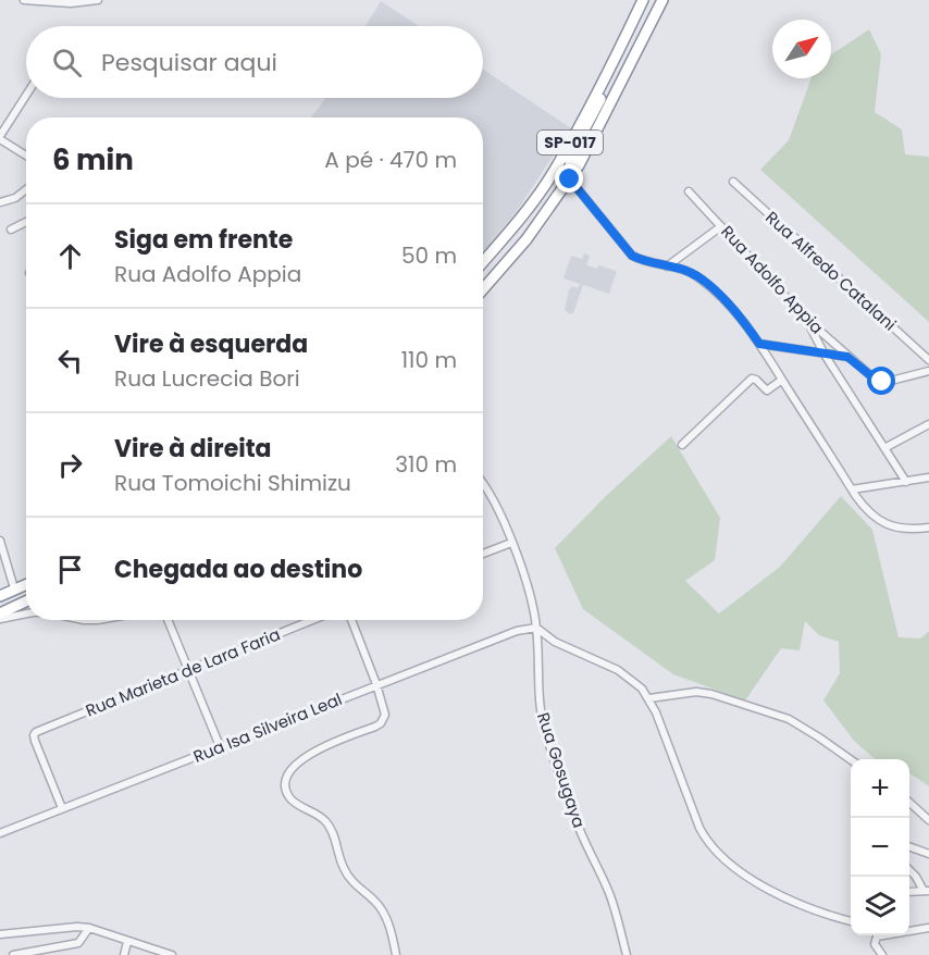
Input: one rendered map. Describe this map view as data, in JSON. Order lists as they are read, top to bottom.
{
  "streets": {
    "highway": ["SP-017"],
    "street": [
      "Rua Alfredo Catalani",
      "Rua Adolfo Appia",
      "Rua Marieta de Lara Faria",
      "Rua Isa Silveira Leal",
      "Rua Gosugaya"
    ]
  },
  "crossings": [
    ["Rua Marieta de Lara Faria", "Rua Isa Silveira Leal"],
    ["Rua Isa Silveira Leal", "Rua Gosugaya"]
  ],
  "north": "top right",
  "page": {
    "search": "Pesquisar aqui",
    "heading": ["6 min", "A pé · 470 m"],
    "list": [
      ["Siga em frente", "Rua Adolfo Appia", "50 m"],
      ["Vire à esquerda", "Rua Lucrecia Bori", "110 m"],
      ["Vire à direita", "Rua Tomoichi Shimizu", "310 m"],
      "Chegada ao destino"
    ],
    "map_buttons": ["+", "−"]
  }
}
